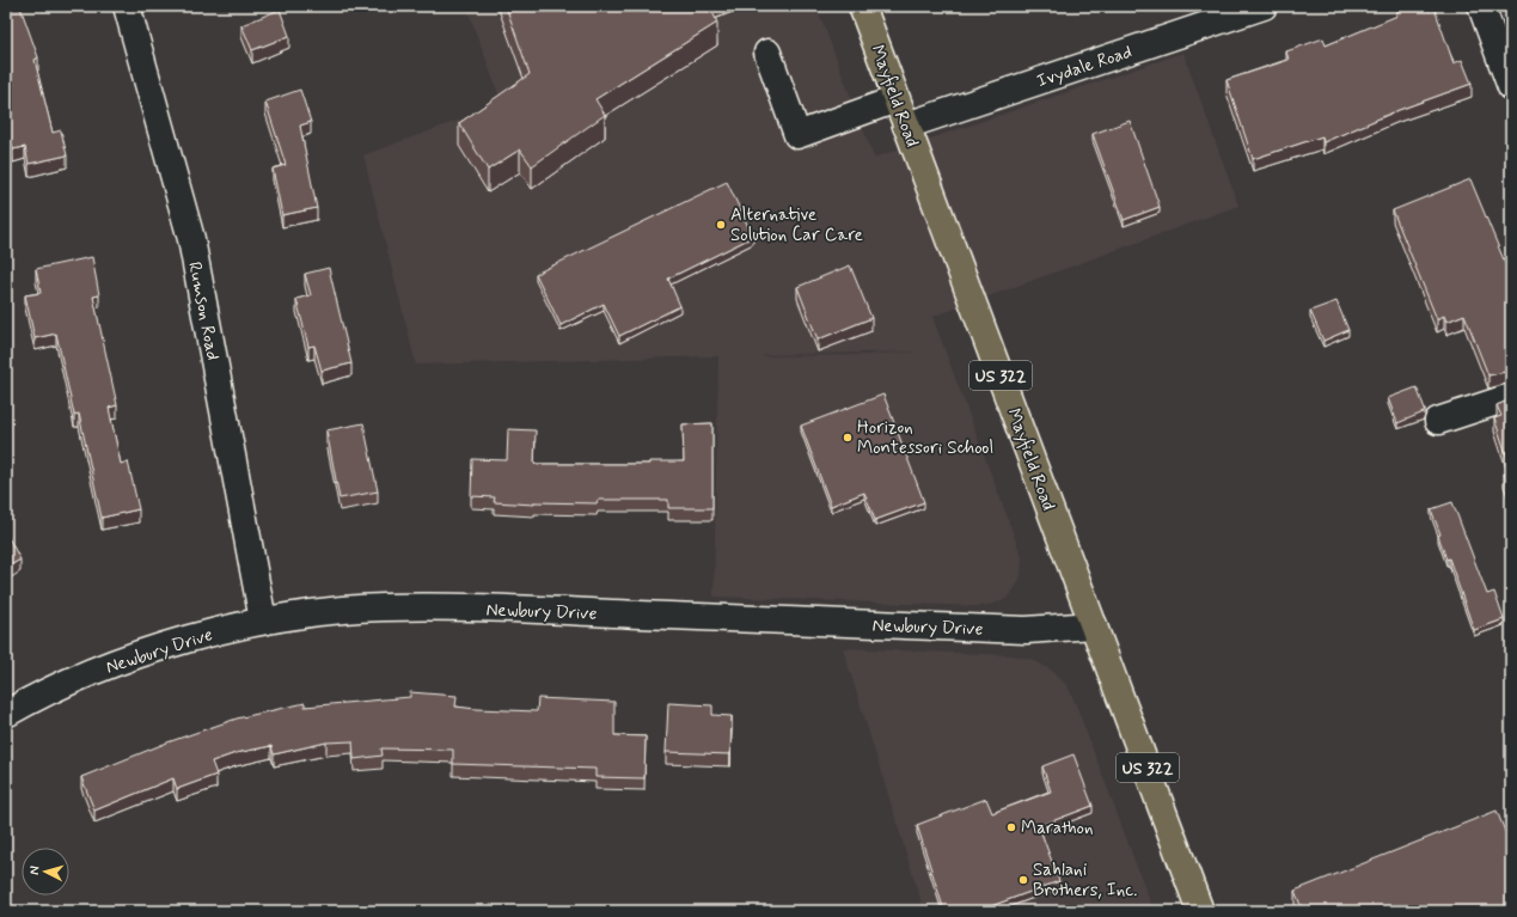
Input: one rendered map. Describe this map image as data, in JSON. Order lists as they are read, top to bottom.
{
  "streets": {
    "main road": ["Mayfield Road", "US 322"],
    "street": ["Ivydale Road", "Rumson Road", "Newbury Drive"]
  },
  "crossings": [
    ["Ivydale Road", "Mayfield Road"],
    ["Mayfield Road", "Newbury Drive"],
    ["Rumson Road", "Newbury Drive"]
  ],
  "places": [
    "Alternative Solution Car Care",
    "Horizon Montessori School",
    "Marathon",
    "Sahlani Brothers, Inc."
  ],
  "north": "left"
}
